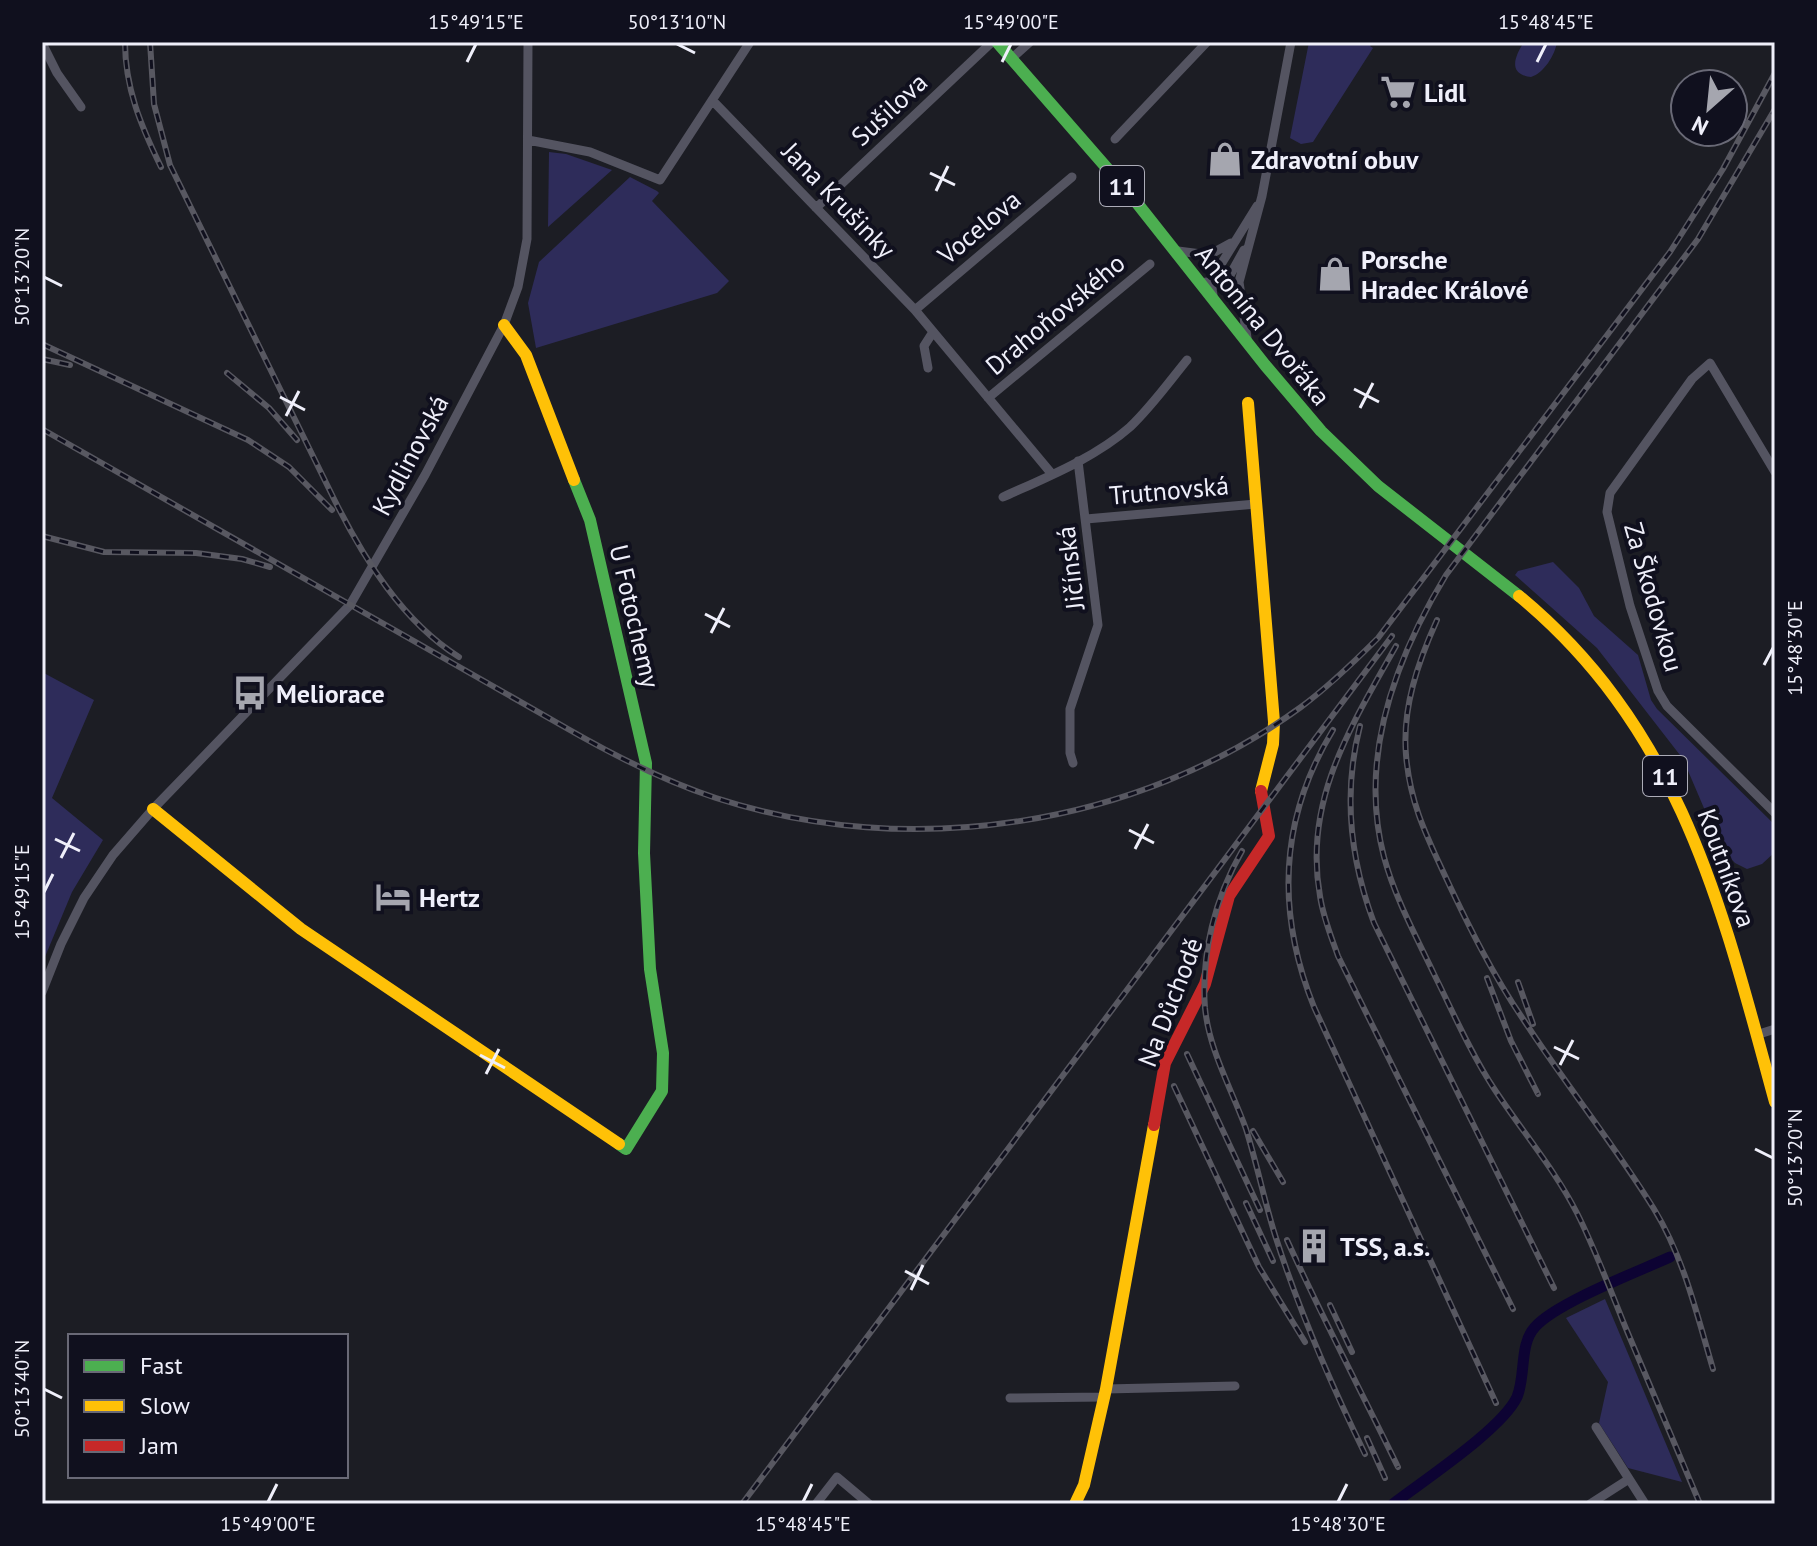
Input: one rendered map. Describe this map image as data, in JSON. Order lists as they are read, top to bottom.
{
  "streets": {
    "street": [
      "Sušilova",
      "11",
      "Jana Krušinky",
      "Vocelova",
      "Drahoňovského",
      "Antonína Dvořáka",
      "Kydlinovská",
      "Trutnovská",
      "Jičínská",
      "Za Škodovkou",
      "U Fotochemy",
      "Koutníkova",
      "Na Důchodě"
    ]
  },
  "crossings": [
    ["Sušilova", "Jana Krušinky"],
    ["Sušilova", "Antonína Dvořáka"],
    ["Jana Krušinky", "Vocelova"],
    ["Jana Krušinky", "Drahoňovského"],
    ["Antonína Dvořáka", "Koutníkova"],
    ["Kydlinovská", "U Fotochemy"],
    ["Trutnovská", "Jičínská"],
    ["Trutnovská", "Na Důchodě"]
  ],
  "places": {
    "supermarket": ["Lidl"],
    "shop": ["Zdravotní obuv", "Porsche Hradec Králové"],
    "bus stop": ["Meliorace"],
    "hotel": ["Hertz"],
    "building": ["TSS, a.s."]
  },
  "legend": ["Fast", "Slow", "Jam"],
  "north": "bottom left",
  "coordinates": [
    "15°49'15\"E",
    "50°13'10\"N",
    "15°49'00\"E",
    "15°48'45\"E",
    "50°13'20\"N",
    "15°48'30\"E",
    "50°13'40\"N"
  ]
}
